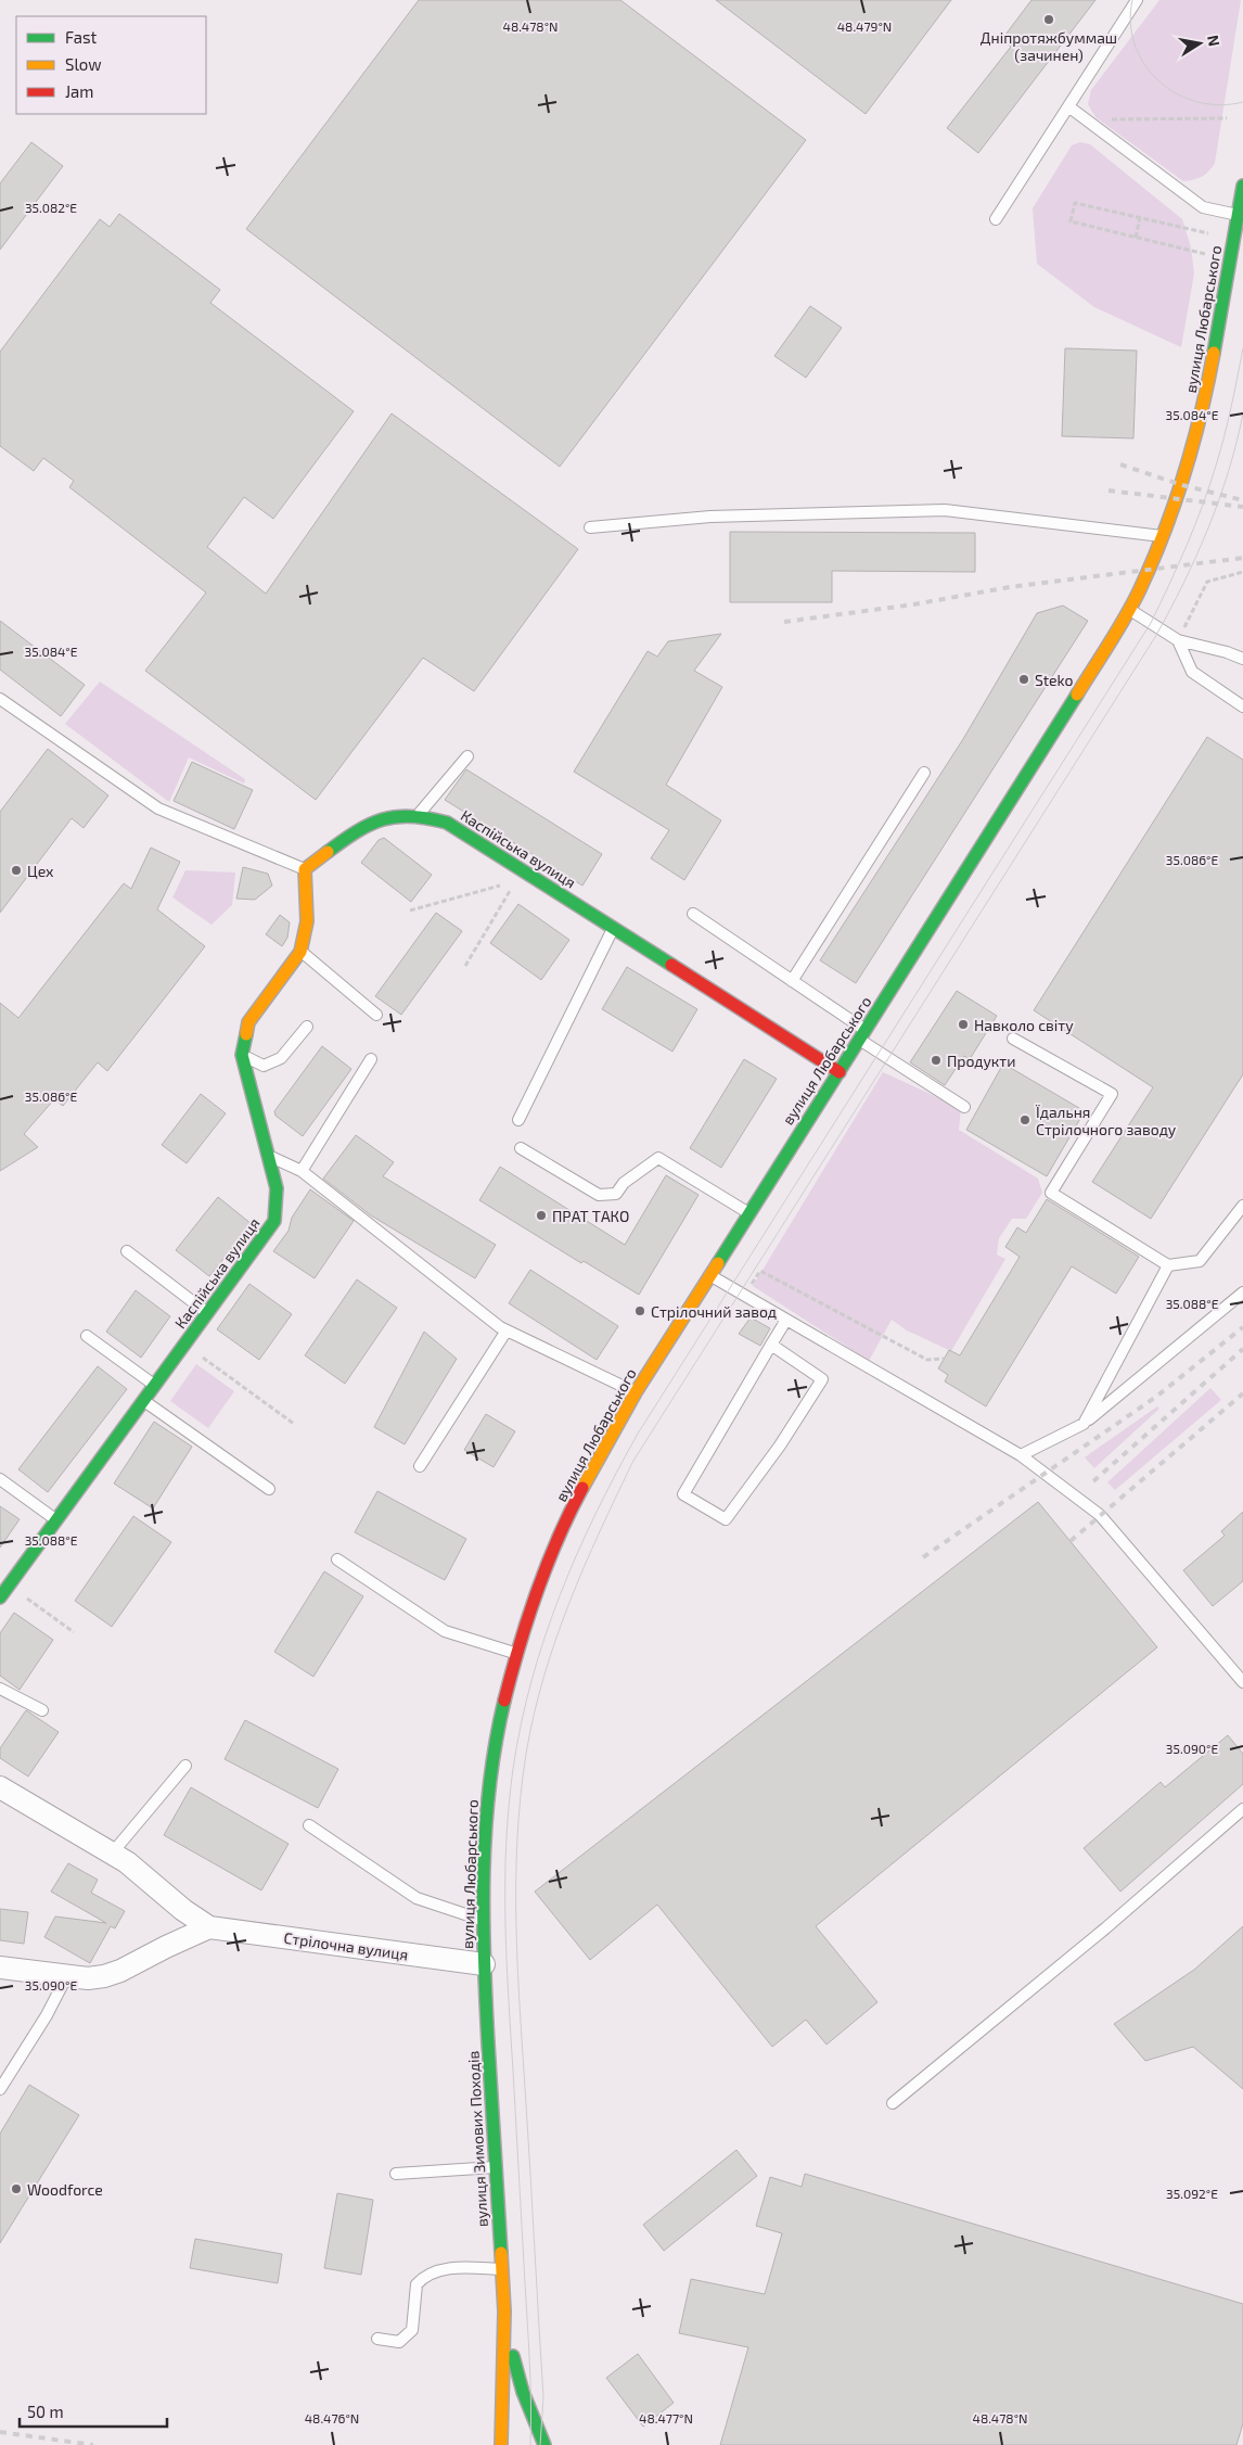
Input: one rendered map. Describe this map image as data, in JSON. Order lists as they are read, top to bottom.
{
  "streets": {
    "main road": ["вулиця Любарського", "Каспійська вулиця", "вулиця Зимових Походів"],
    "street": ["Стрілочна вулиця"]
  },
  "crossings": [
    ["вулиця Любарського", "Каспійська вулиця"],
    ["вулиця Любарського", "Стрілочна вулиця"],
    ["вулиця Любарського", "вулиця Зимових Походів"],
    ["Стрілочна вулиця", "вулиця Зимових Походів"]
  ],
  "places": [
    "Дніпротяжбуммаш (зачинен)",
    "Steko",
    "Цех",
    "Навколо світу",
    "Продукти",
    "Їдальня Стрілочного заводу",
    "ПРАТ ТАКО",
    "Стрілочний завод",
    "Woodforce"
  ],
  "legend": ["Fast", "Slow", "Jam"],
  "scale_bar": "50 m",
  "north": "right",
  "coordinates": [
    "48.478°N",
    "48.479°N",
    "35.082°E",
    "35.084°E",
    "35.086°E",
    "35.088°E",
    "35.090°E",
    "35.092°E",
    "48.476°N",
    "48.477°N"
  ]
}
